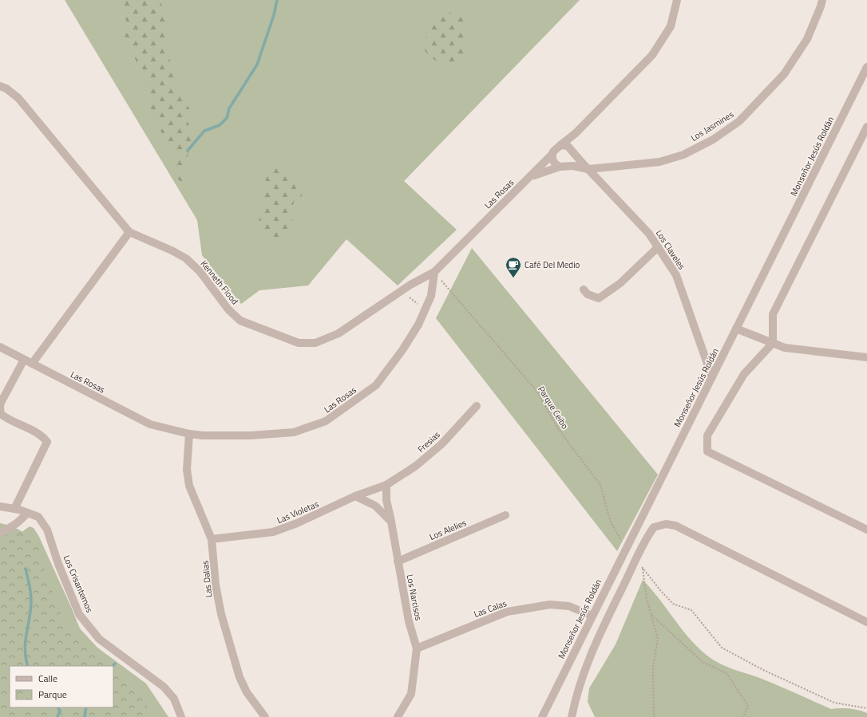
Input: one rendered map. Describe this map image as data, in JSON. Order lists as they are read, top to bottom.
{
  "streets": {
    "street": [
      "Los Jasmines",
      "Monseñor Jesús Roldán",
      "Las Rosas",
      "Los Claveles",
      "Kenneth Flood",
      "Fresias",
      "Las Violetas",
      "Los Alelies",
      "Las Dalias",
      "Los Crisantemos",
      "Los Narcisos",
      "Las Calas"
    ],
    "path": ["Parque Ceibo"]
  },
  "crossings": [
    ["Los Jasmines", "Las Rosas"],
    ["Los Jasmines", "Los Claveles"],
    ["Monseñor Jesús Roldán", "Los Claveles"],
    ["Monseñor Jesús Roldán", "Parque Ceibo"],
    ["Monseñor Jesús Roldán", "Las Calas"],
    ["Las Rosas", "Los Claveles"],
    ["Las Rosas", "Kenneth Flood"],
    ["Las Rosas", "Parque Ceibo"],
    ["Las Rosas", "Las Dalias"],
    ["Kenneth Flood", "Parque Ceibo"],
    ["Fresias", "Las Violetas"],
    ["Fresias", "Los Narcisos"],
    ["Las Violetas", "Las Dalias"],
    ["Las Violetas", "Los Narcisos"],
    ["Los Alelies", "Los Narcisos"],
    ["Los Narcisos", "Las Calas"]
  ],
  "places": {
    "cafe": ["Café Del Medio"]
  },
  "legend": ["Calle", "Parque"]
}
